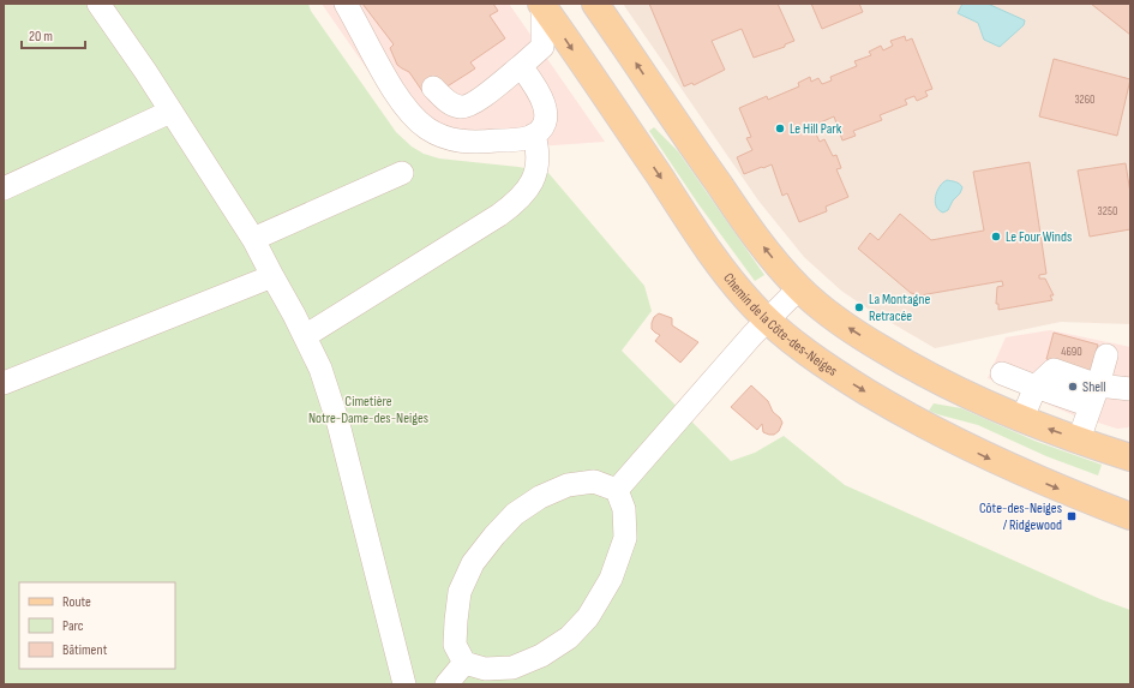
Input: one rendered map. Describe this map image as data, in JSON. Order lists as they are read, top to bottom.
{
  "streets": {
    "main road": ["Chemin de la Côte-des-Neiges"]
  },
  "parks": ["Cimetière Notre-Dame-des-Neiges"],
  "places": {
    "other": [
      "Le Hill Park",
      "Le Four Winds",
      "La Montagne Retracée",
      "Shell"
    ],
    "transit": ["Côte-des-Neiges / Ridgewood"]
  },
  "house_numbers": ["3260", "3250", "4690"],
  "legend": ["Route", "Parc", "Bâtiment"],
  "scale_bar": "20 m"
}
